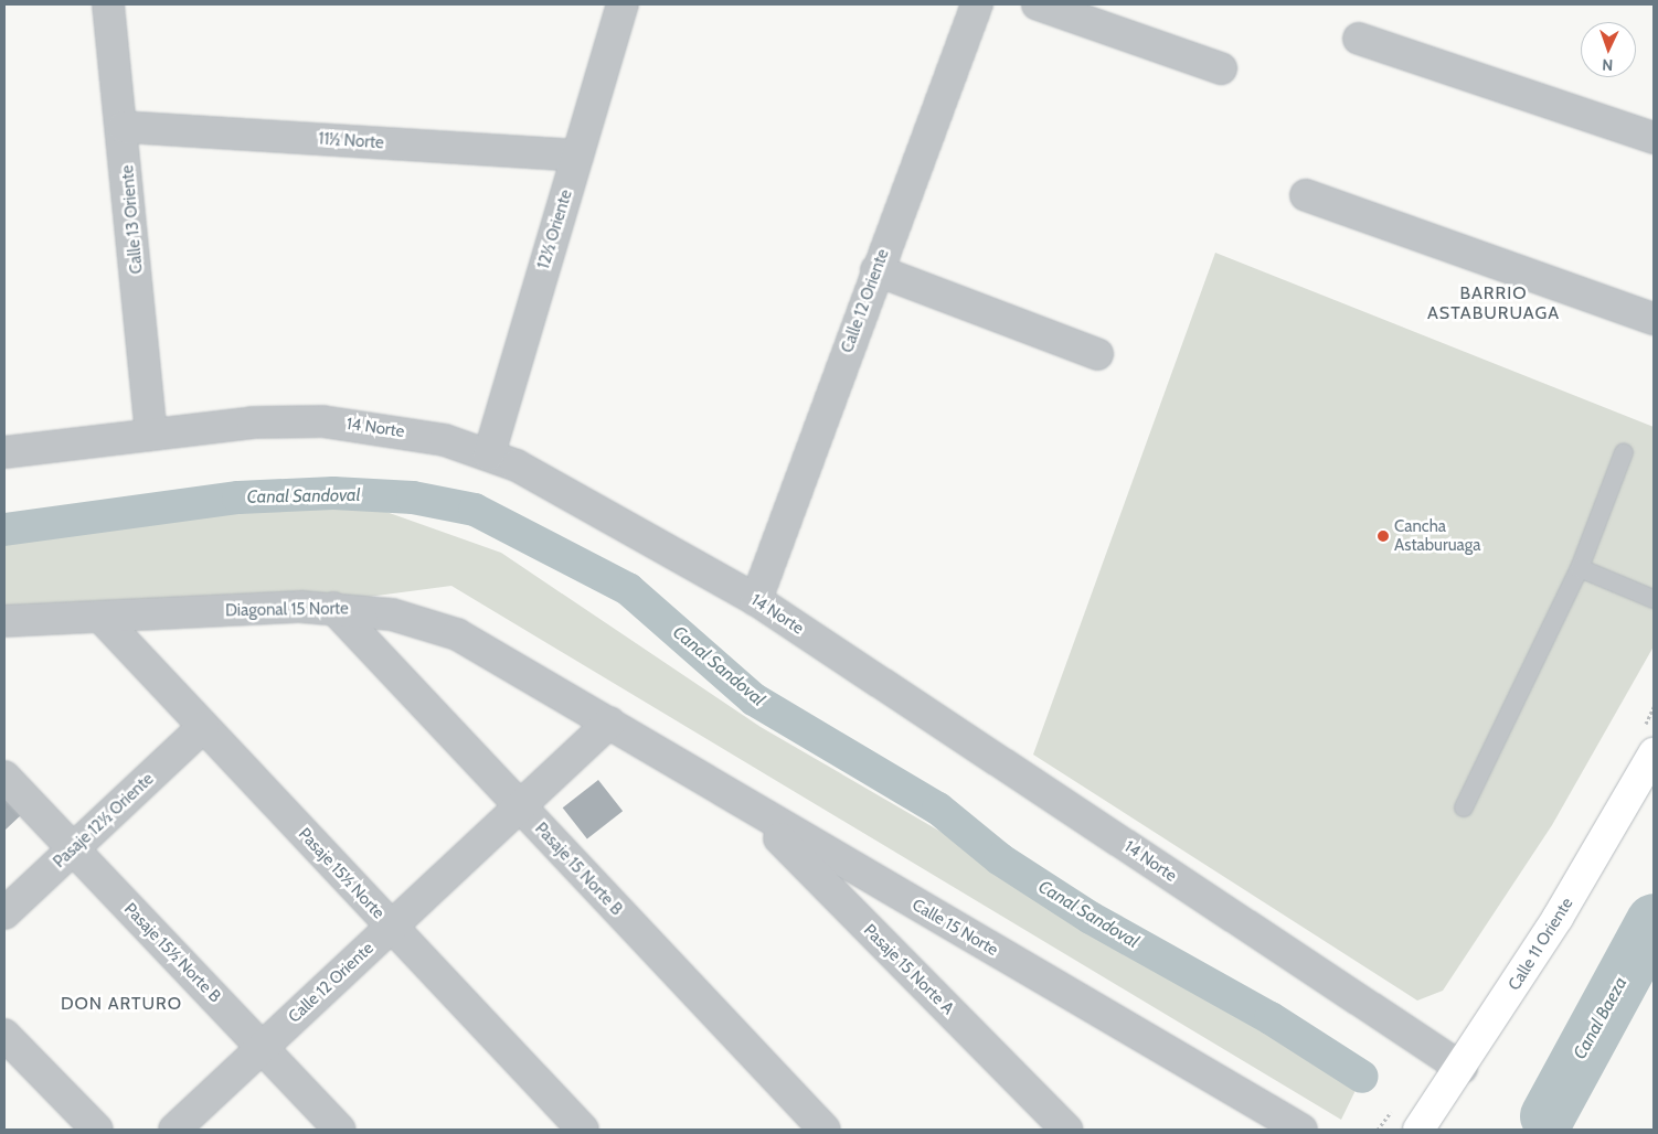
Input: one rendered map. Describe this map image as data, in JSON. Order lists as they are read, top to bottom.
{
  "streets": {
    "main road": ["Calle 11 Oriente"],
    "street": [
      "11½ Norte",
      "Calle 13 Oriente",
      "12½ Oriente",
      "Calle 12 Oriente",
      "14 Norte",
      "Diagonal 15 Norte",
      "Pasaje 12½ Oriente",
      "Pasaje 15 Norte B",
      "Pasaje 15½ Norte",
      "Calle 15 Norte",
      "Pasaje 15½ Norte B",
      "Pasaje 15 Norte A"
    ]
  },
  "crossings": [
    ["11½ Norte", "Calle 13 Oriente"],
    ["11½ Norte", "12½ Oriente"],
    ["Calle 13 Oriente", "14 Norte"],
    ["12½ Oriente", "14 Norte"],
    ["Calle 12 Oriente", "14 Norte"],
    ["Calle 12 Oriente", "Diagonal 15 Norte"],
    ["Calle 12 Oriente", "Pasaje 15 Norte B"],
    ["Calle 12 Oriente", "Pasaje 15½ Norte"],
    ["Calle 12 Oriente", "Calle 15 Norte"],
    ["Calle 12 Oriente", "Pasaje 15½ Norte B"],
    ["14 Norte", "Calle 11 Oriente"],
    ["Diagonal 15 Norte", "Pasaje 15 Norte B"],
    ["Diagonal 15 Norte", "Pasaje 15½ Norte"],
    ["Diagonal 15 Norte", "Calle 15 Norte"],
    ["Pasaje 12½ Oriente", "Pasaje 15½ Norte"],
    ["Pasaje 12½ Oriente", "Pasaje 15½ Norte B"],
    ["Calle 15 Norte", "Pasaje 15 Norte A"]
  ],
  "districts": ["BARRIO ASTABURUAGA", "DON ARTURO"],
  "water": ["Canal Sandoval", "Canal Baeza"],
  "places": ["Cancha Astaburuaga"],
  "north": "bottom"
}
